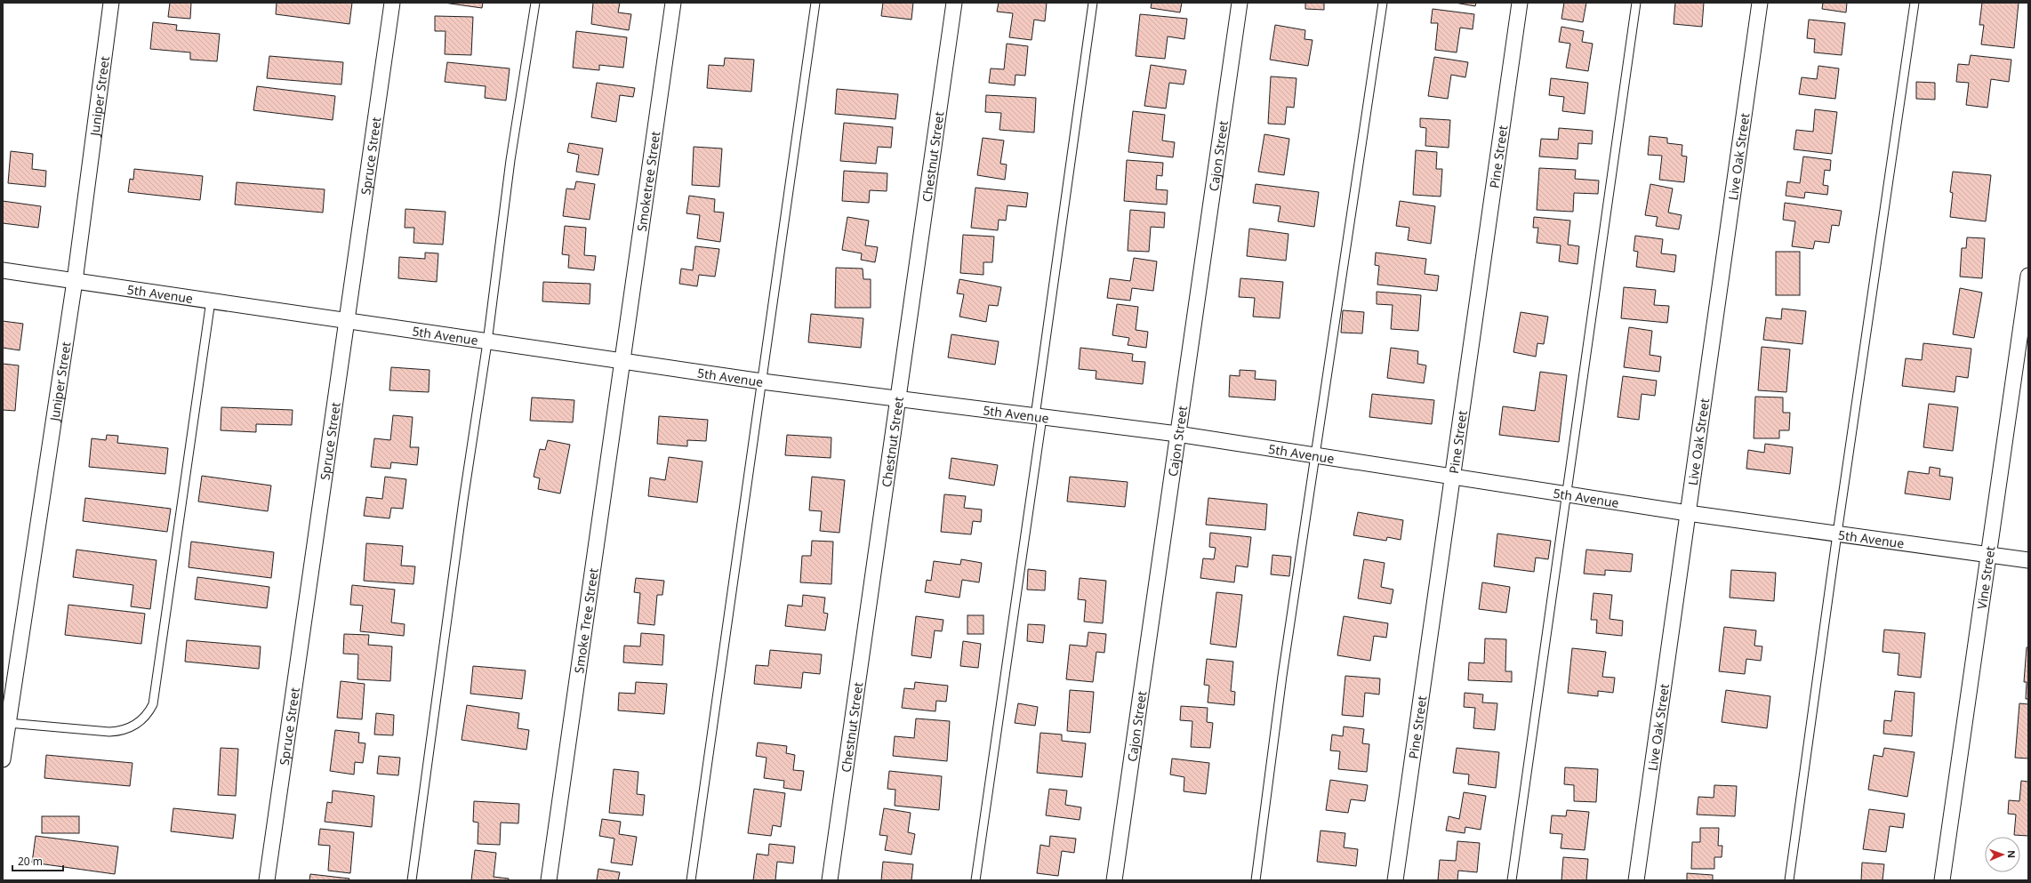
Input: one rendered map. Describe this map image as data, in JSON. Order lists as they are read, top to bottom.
{
  "streets": {
    "street": [
      "Juniper Street",
      "Spruce Street",
      "Chestnut Street",
      "Cajon Street",
      "Pine Street",
      "Live Oak Street",
      "Smoketree Street",
      "5th Avenue",
      "Vine Street",
      "Smoke Tree Street"
    ]
  },
  "crossings": [
    ["Juniper Street", "5th Avenue"],
    ["Spruce Street", "5th Avenue"],
    ["Chestnut Street", "5th Avenue"],
    ["Cajon Street", "5th Avenue"],
    ["Pine Street", "5th Avenue"],
    ["Live Oak Street", "5th Avenue"],
    ["Smoketree Street", "5th Avenue"],
    ["Smoketree Street", "Smoke Tree Street"],
    ["5th Avenue", "Vine Street"],
    ["5th Avenue", "Smoke Tree Street"]
  ],
  "scale_bar": "20 m",
  "north": "right"
}
